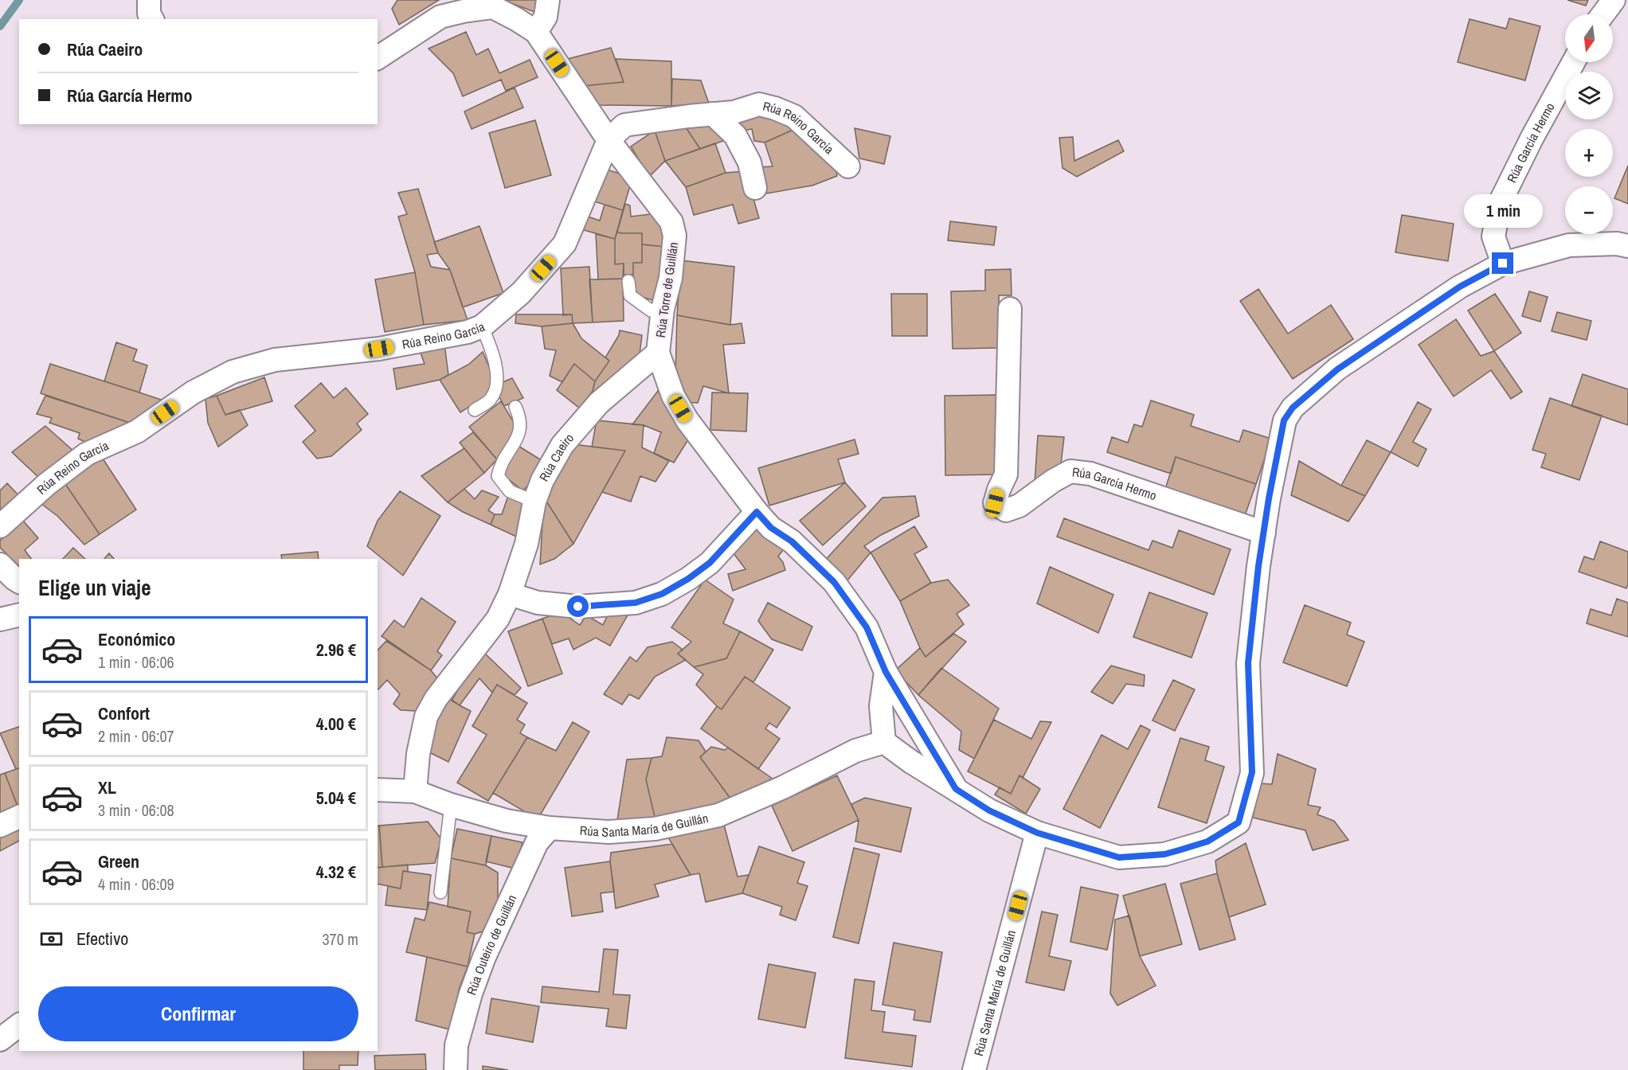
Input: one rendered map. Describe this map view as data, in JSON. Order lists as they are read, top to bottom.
{
  "streets": {
    "street": [
      "Rúa Reino García",
      "Rúa García Hermo",
      "Rúa Torre de Guillán",
      "Rúa Caeiro",
      "Rúa Santa María de Guillán",
      "Rúa Outeiro de Guillán"
    ]
  },
  "crossings": [
    ["Rúa Reino García", "Rúa Torre de Guillán"],
    ["Rúa Torre de Guillán", "Rúa Caeiro"],
    ["Rúa Caeiro", "Rúa Santa María de Guillán"],
    ["Rúa Santa María de Guillán", "Rúa Outeiro de Guillán"]
  ],
  "north": "bottom",
  "page": {
    "map_buttons": ["+", "−"],
    "banner": ["Rúa Caeiro", "Rúa García Hermo"],
    "bubble": "1 min",
    "heading": "Elige un viaje",
    "list": [
      {
        "name": "Económico",
        "note": "1 min · 06:06",
        "value": "2.96 €"
      },
      {
        "name": "Confort",
        "note": "2 min · 06:07",
        "value": "4.00 €"
      },
      {
        "name": "XL",
        "note": "3 min · 06:08",
        "value": "5.04 €"
      },
      {
        "name": "Green",
        "note": "4 min · 06:09",
        "value": "4.32 €"
      }
    ],
    "pay": ["Efectivo", "370 m"],
    "buttons": "Confirmar"
  }
}
